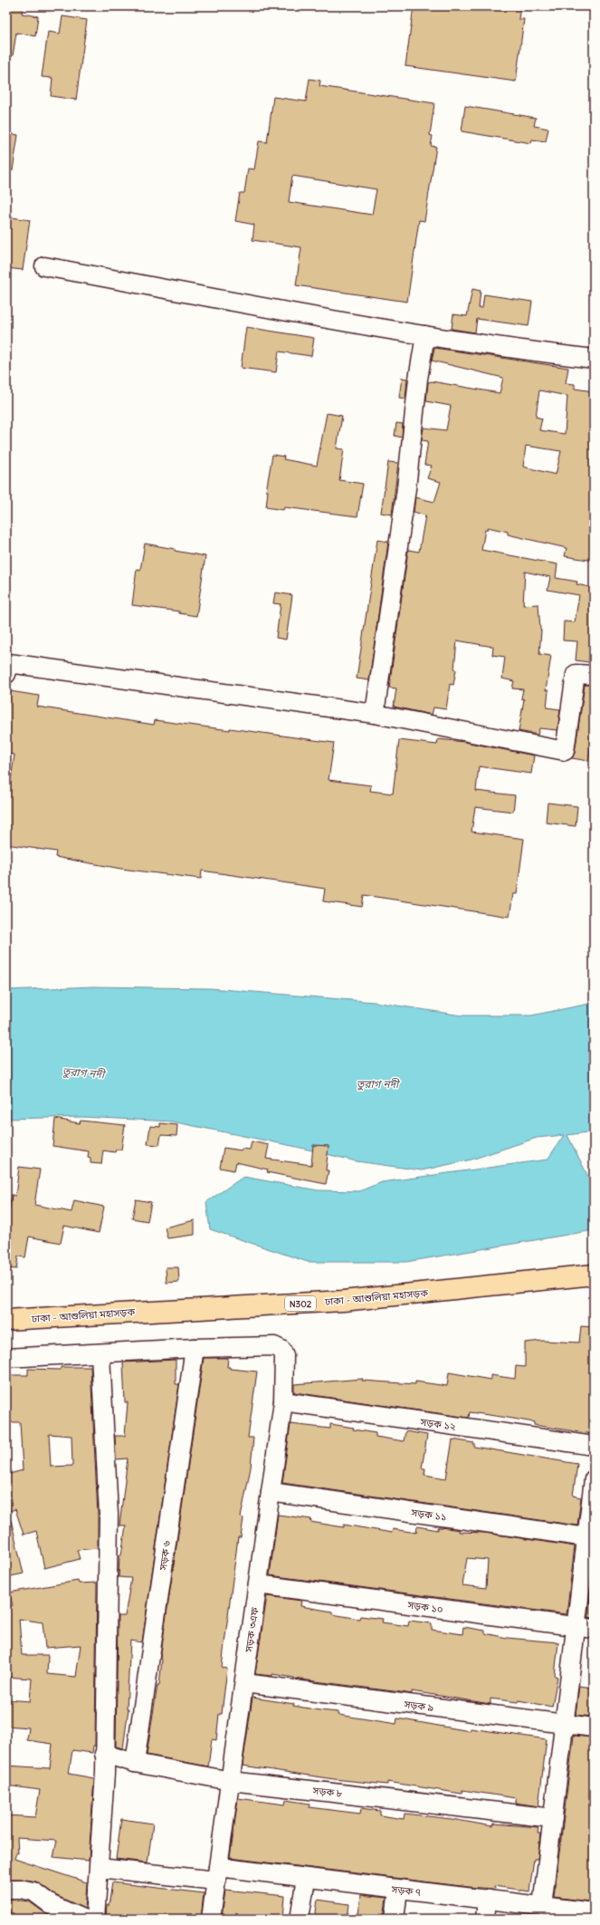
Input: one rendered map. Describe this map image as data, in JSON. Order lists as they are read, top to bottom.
{
  "streets": {
    "highway": ["ঢাকা - আশুলিয়া মহাসড়ক", "N302"],
    "street": [
      "সড়ক ১২",
      "সড়ক ১১",
      "সড়ক ৬",
      "সড়ক ১০",
      "সড়ক ৩এফ",
      "সড়ক ৯",
      "সড়ক ৮",
      "সড়ক ৭"
    ]
  },
  "crossings": [
    ["সড়ক ১২", "সড়ক ৩এফ"],
    ["সড়ক ১১", "সড়ক ৩এফ"],
    ["সড়ক ৬", "সড়ক ৩এফ"],
    ["সড়ক ৬", "সড়ক ৮"],
    ["সড়ক ১০", "সড়ক ৩এফ"],
    ["সড়ক ৩এফ", "সড়ক ৯"],
    ["সড়ক ৩এফ", "সড়ক ৮"],
    ["সড়ক ৩এফ", "সড়ক ৭"]
  ],
  "water": ["তুরাগ নদী"]
}
